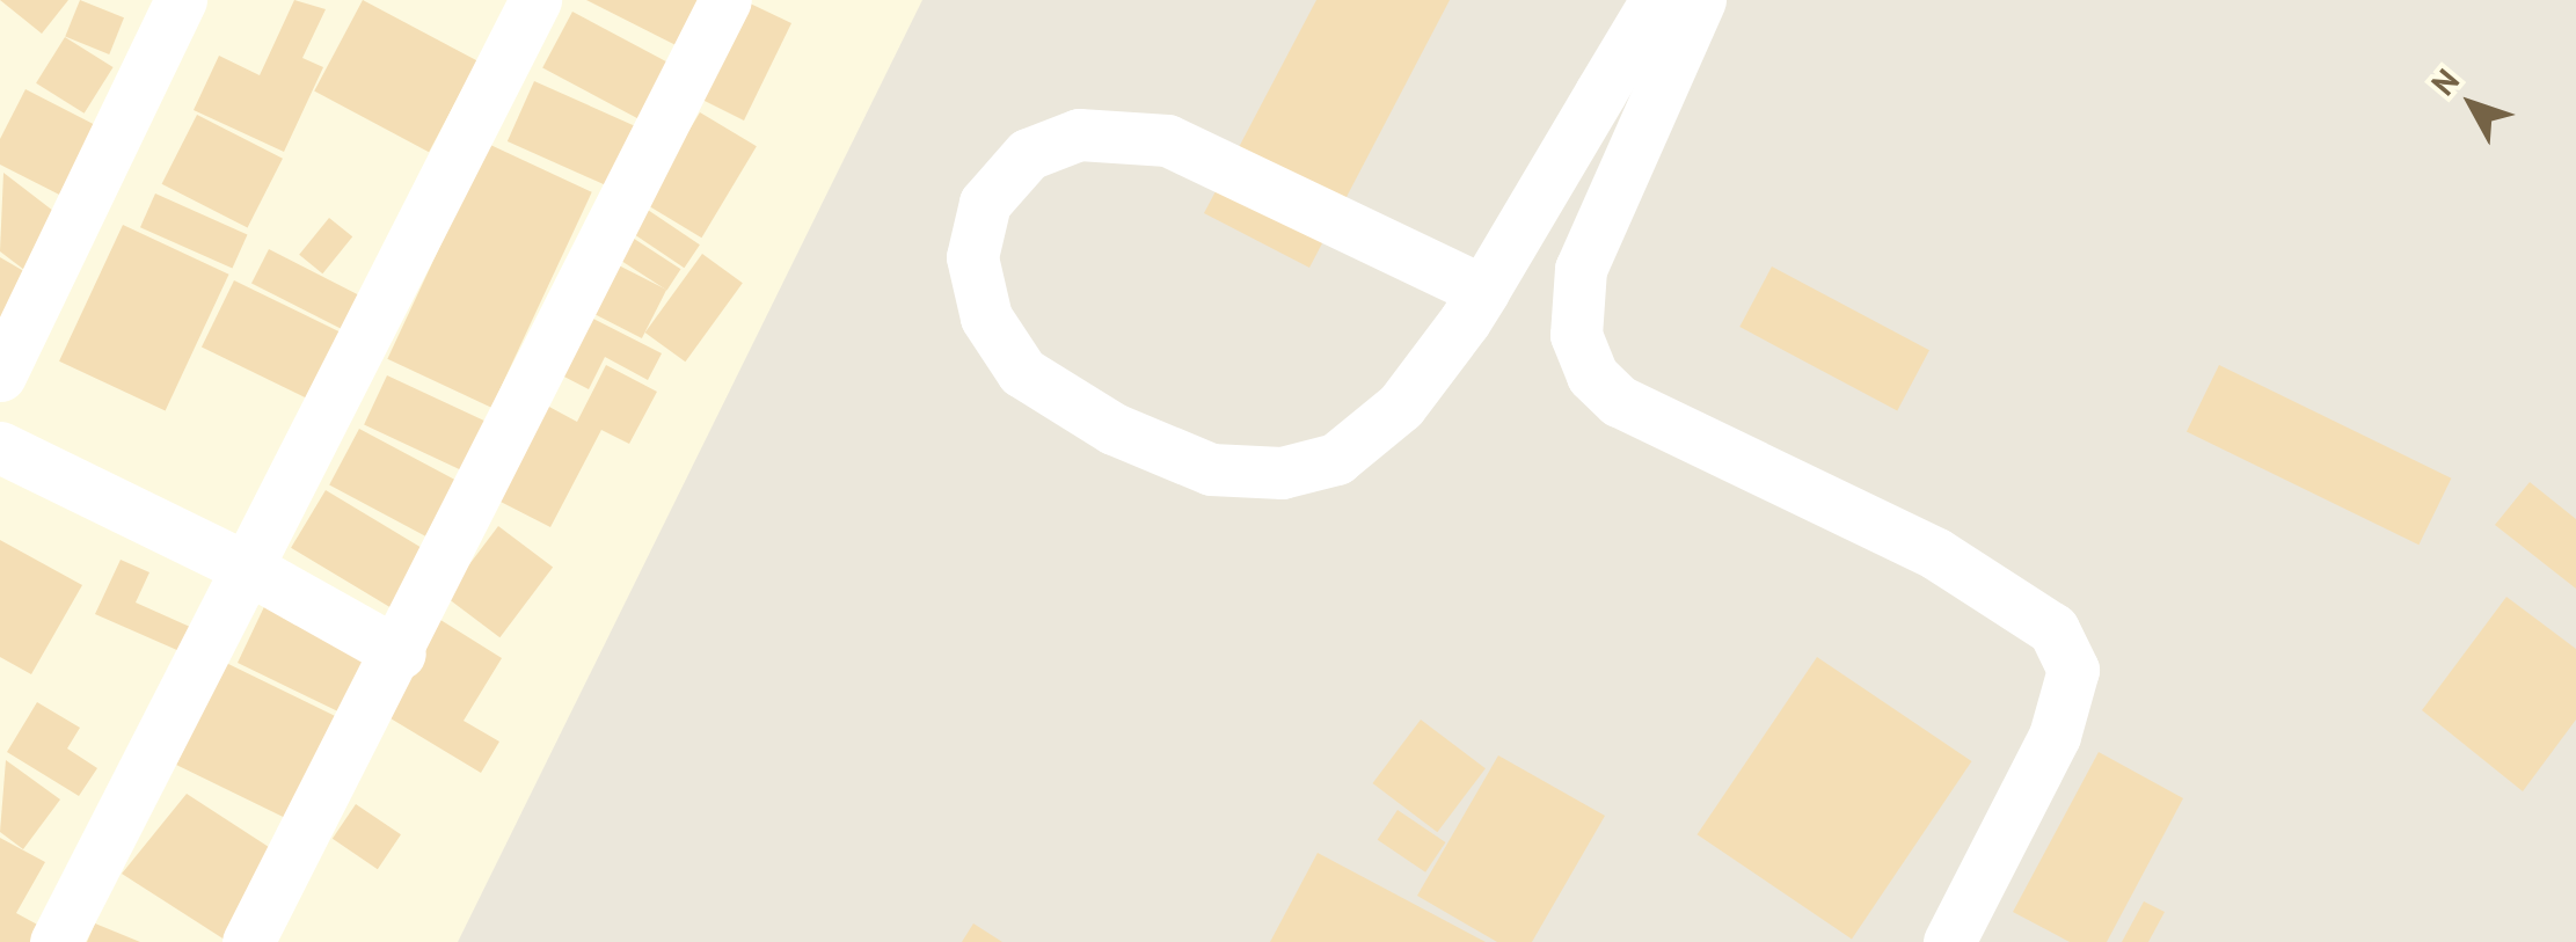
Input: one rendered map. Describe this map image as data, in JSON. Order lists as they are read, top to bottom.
{
  "north": "top left"
}
